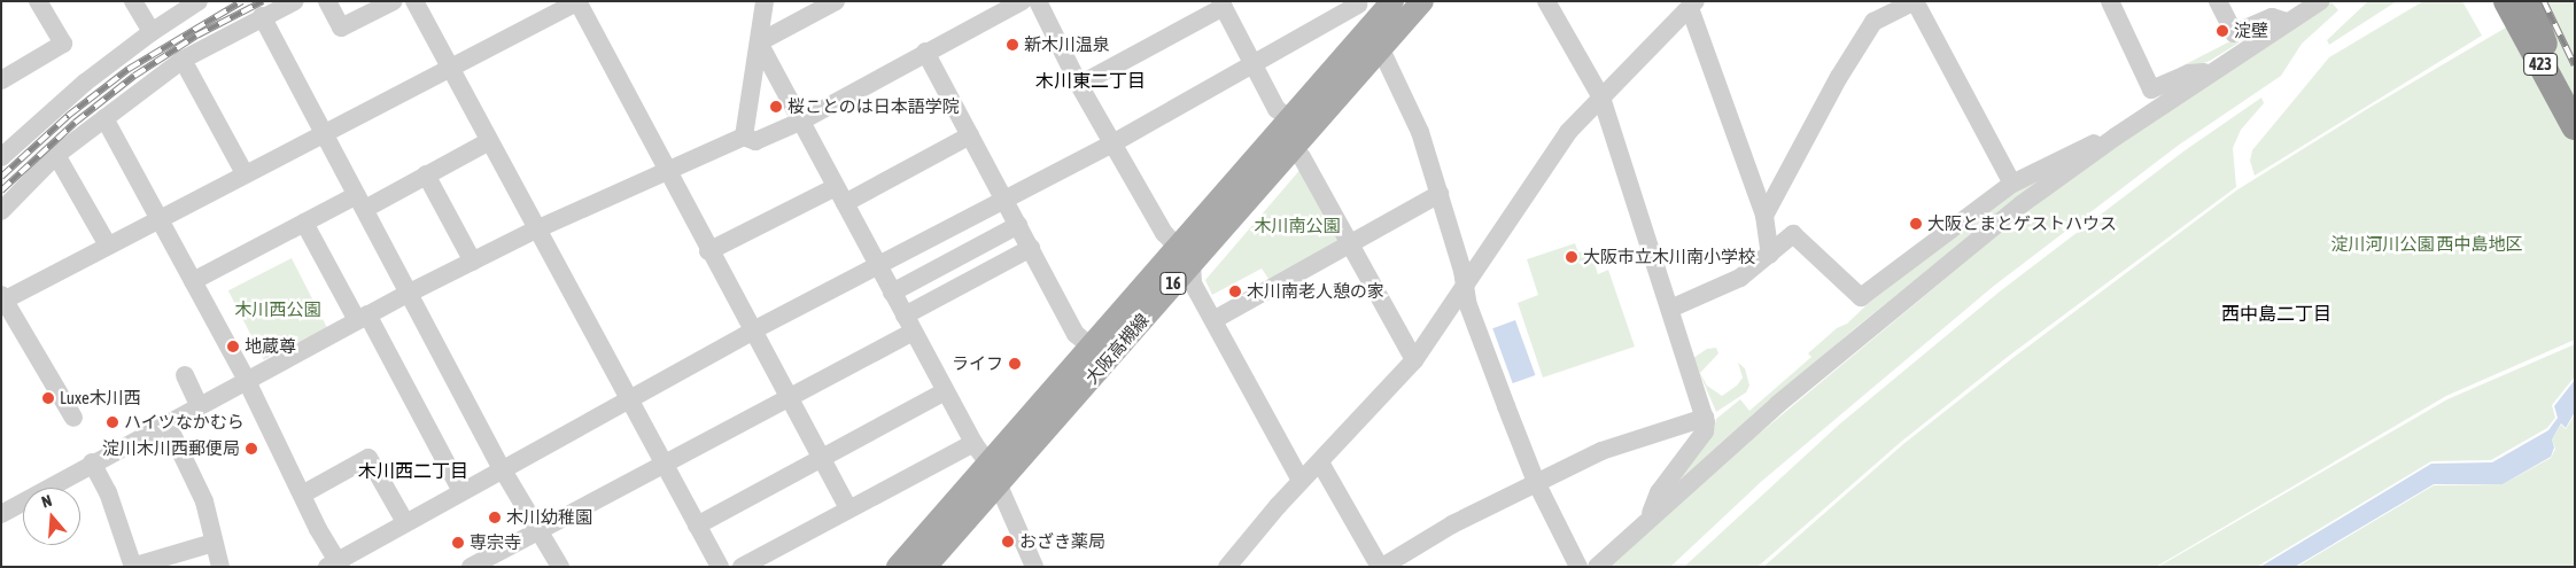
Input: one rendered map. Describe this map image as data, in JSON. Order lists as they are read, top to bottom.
{
  "streets": {
    "highway": ["423"],
    "main road": ["16", "大阪高槻線"]
  },
  "districts": ["木川東二丁目", "西中島二丁目", "木川西二丁目"],
  "parks": ["木川南公園", "淀川河川公園 西中島地区", "木川西公園"],
  "places": [
    "淀壁",
    "新木川温泉",
    "桜ことのは日本語学院",
    "大阪とまとゲストハウス",
    "大阪市立木川南小学校",
    "木川南老人憩の家",
    "地蔵尊",
    "ライフ",
    "Luxe木川西",
    "ハイツなかむら",
    "淀川木川西郵便局",
    "木川幼稚園",
    "おざき薬局",
    "専宗寺"
  ],
  "north": "top"
}
